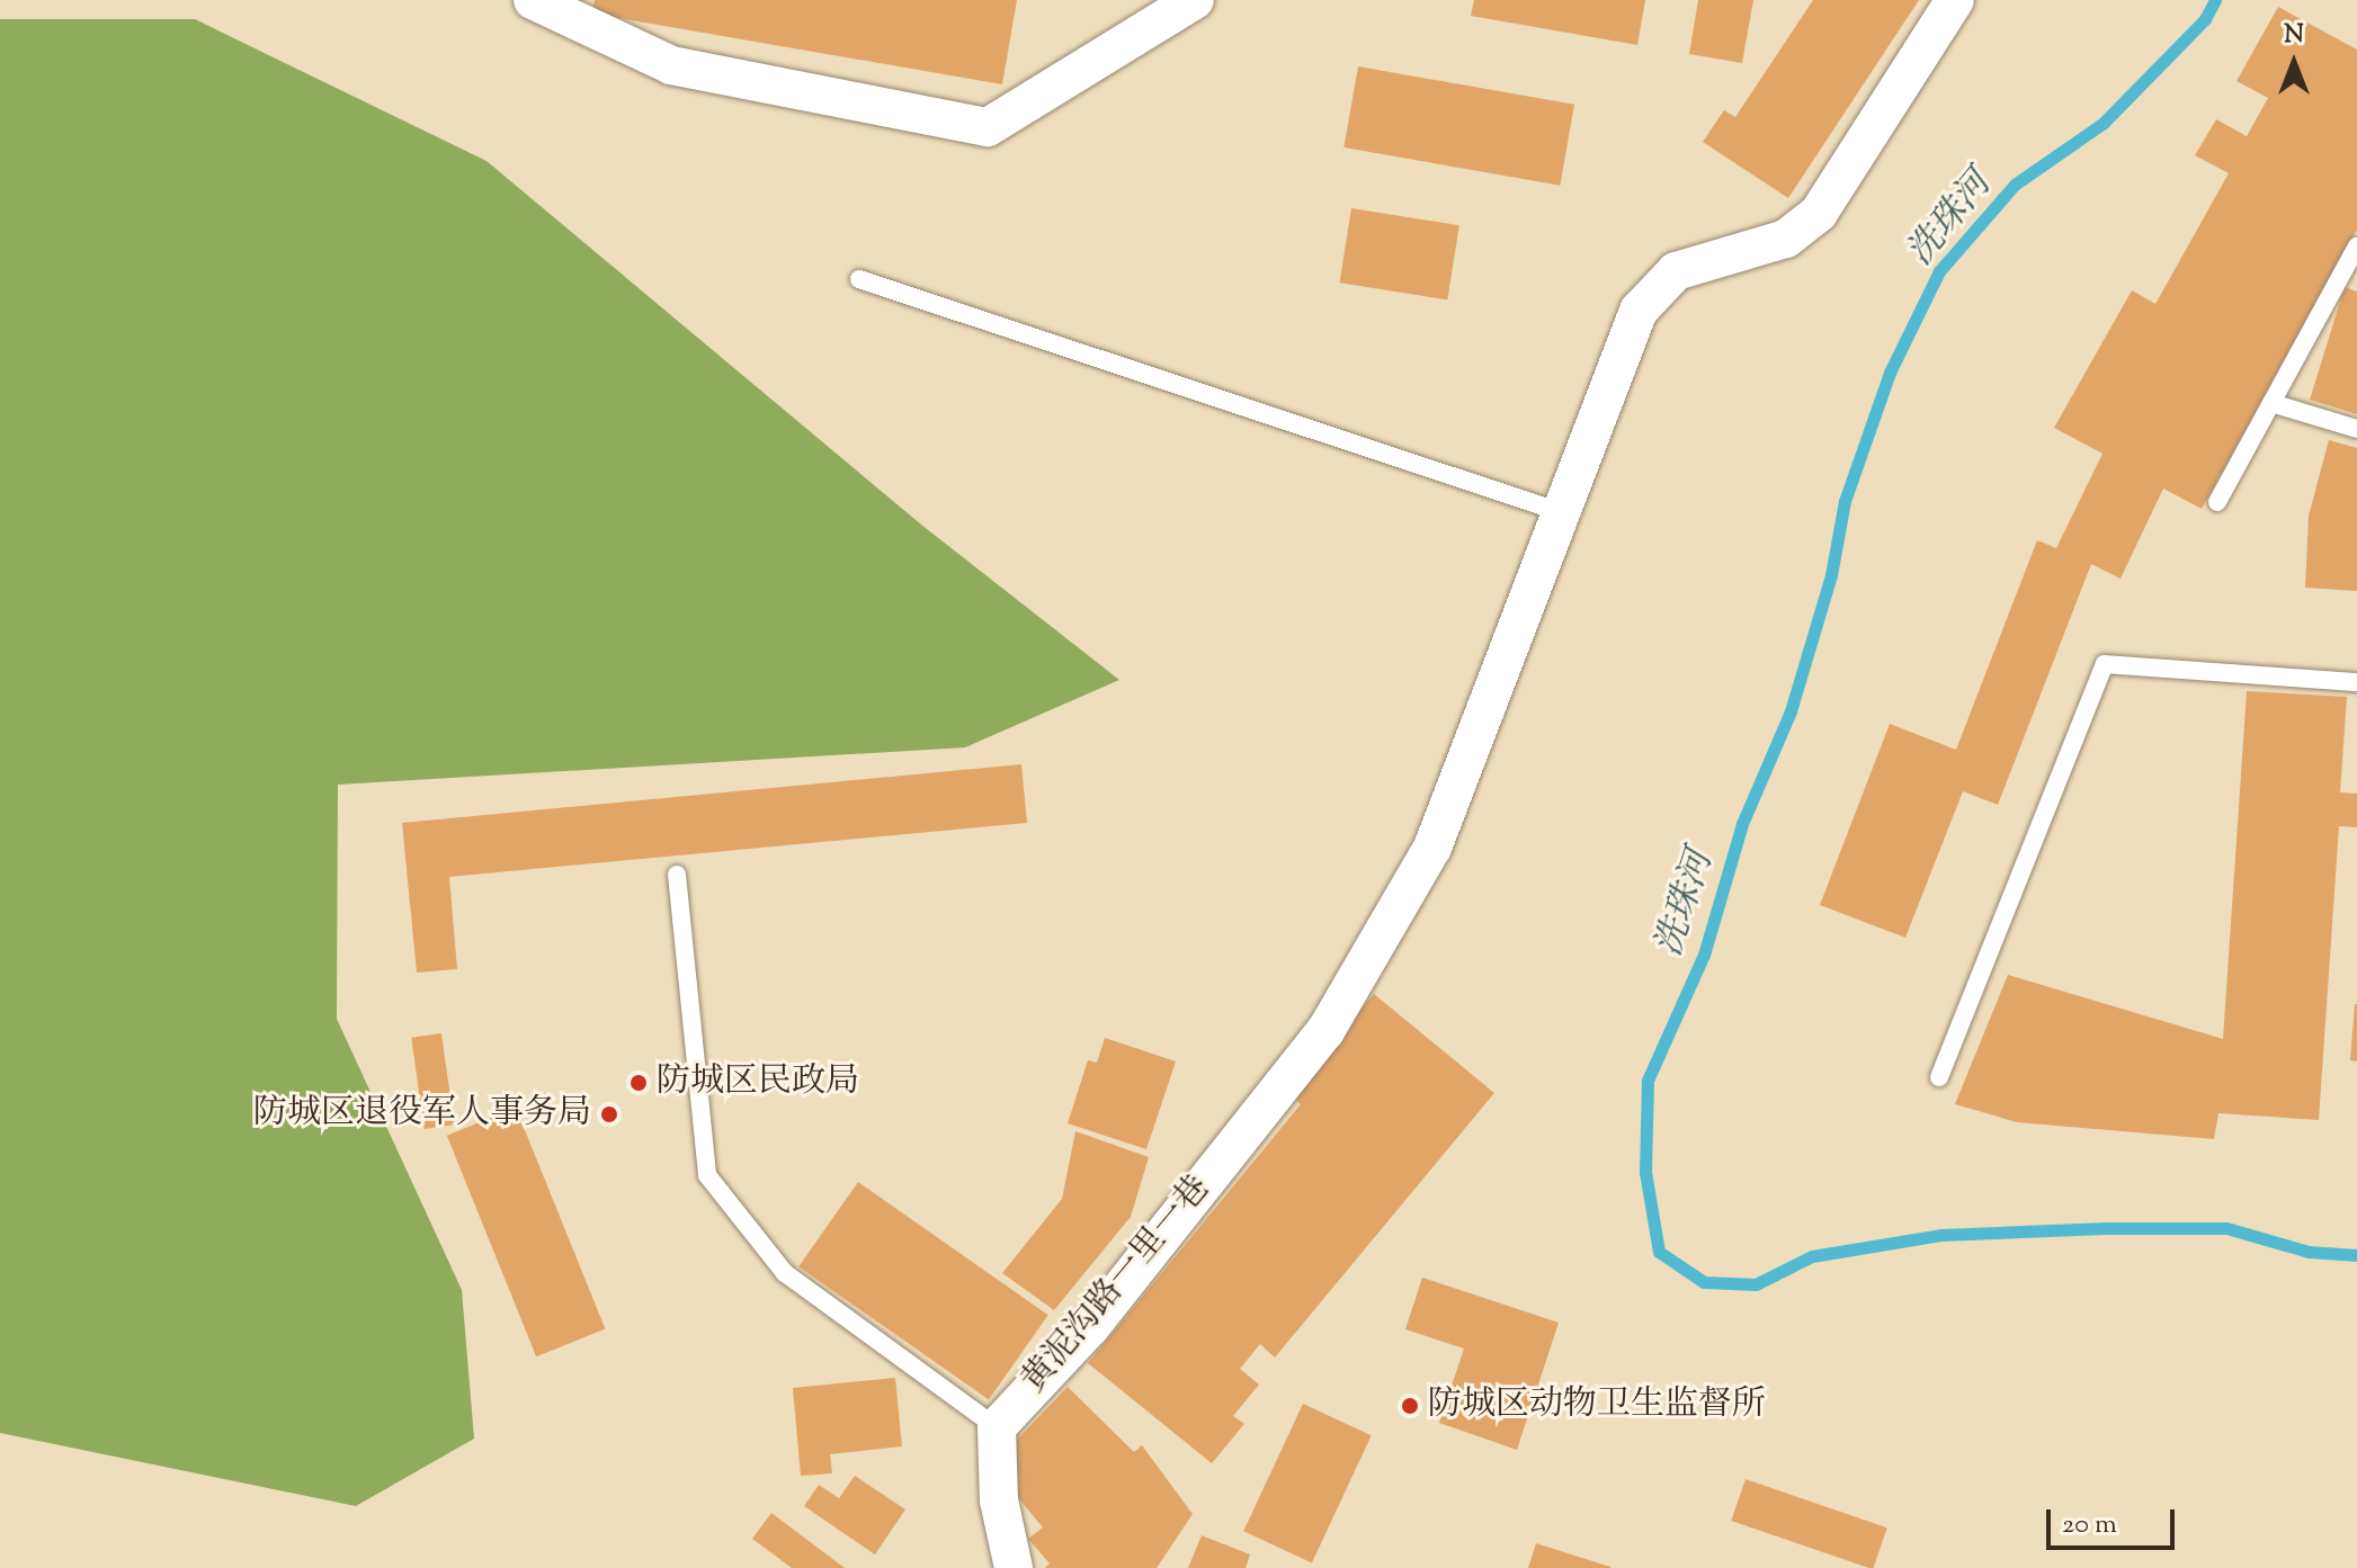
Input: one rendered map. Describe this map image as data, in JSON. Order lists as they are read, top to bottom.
{
  "streets": {
    "street": ["黄泥沟路一里一巷"]
  },
  "water": ["洗珠河"],
  "places": ["防城区民政局", "防城区退役军人事务局", "防城区动物卫生监督所"],
  "scale_bar": "20 m",
  "north": "top"
}
